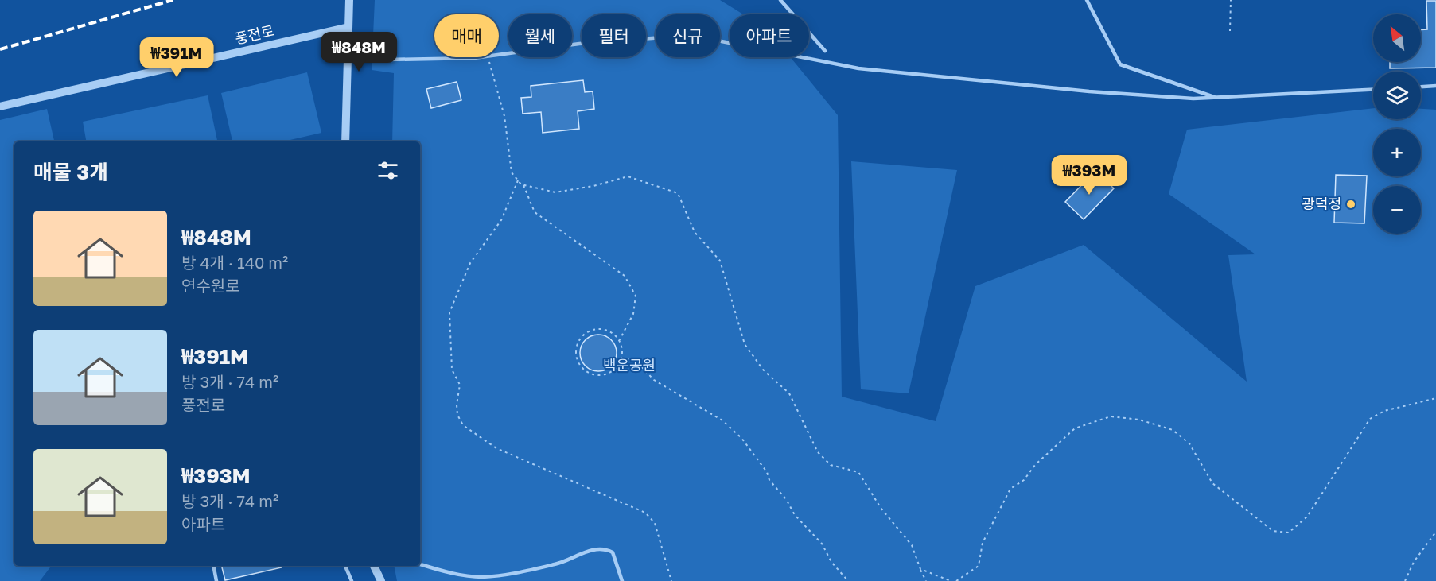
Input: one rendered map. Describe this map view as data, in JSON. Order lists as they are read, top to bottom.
{
  "streets": {
    "street": ["풍전로"]
  },
  "parks": ["백운공원"],
  "places": ["광덕정"],
  "north": "top left",
  "page": {
    "map_buttons": ["+", "−"],
    "chip": [
      "매매",
      "월세",
      "필터",
      "신규",
      "아파트"
    ],
    "price": ["₩848M", "₩391M", "₩393M"],
    "heading": "매물 3개",
    "list": [
      {
        "name": "₩848M",
        "note": "방 4개 · 140 m² · 연수원로"
      },
      {
        "name": "₩391M",
        "note": "방 3개 · 74 m² · 풍전로"
      },
      {
        "name": "₩393M",
        "note": "방 3개 · 74 m² · 아파트"
      }
    ]
  }
}
